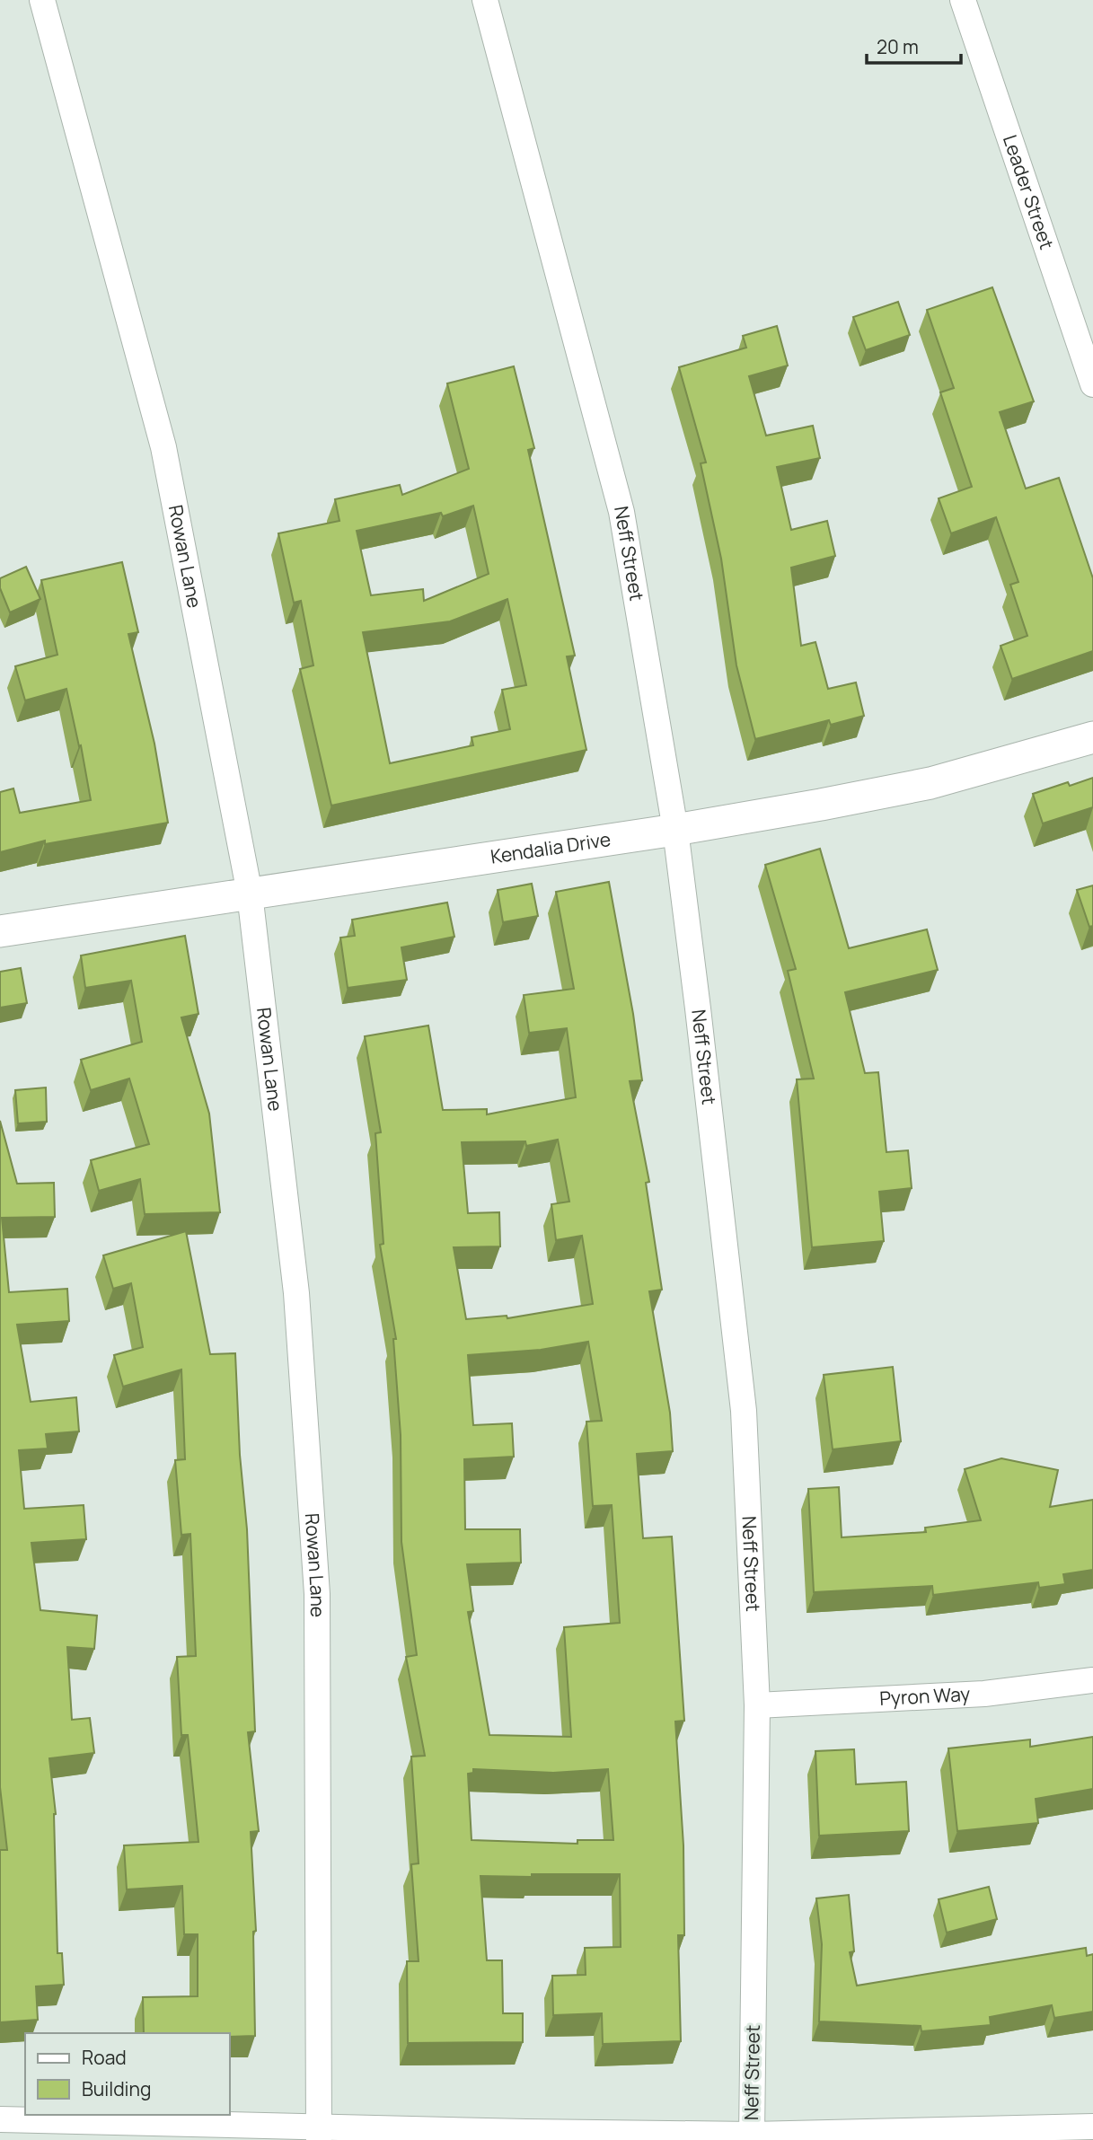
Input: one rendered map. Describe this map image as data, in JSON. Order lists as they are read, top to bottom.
{
  "streets": {
    "street": [
      "Leader Street",
      "Neff Street",
      "Rowan Lane",
      "Kendalia Drive",
      "Pyron Way"
    ]
  },
  "crossings": [
    ["Neff Street", "Kendalia Drive"],
    ["Neff Street", "Pyron Way"],
    ["Rowan Lane", "Kendalia Drive"]
  ],
  "legend": ["Road", "Building"],
  "scale_bar": "20 m"
}
